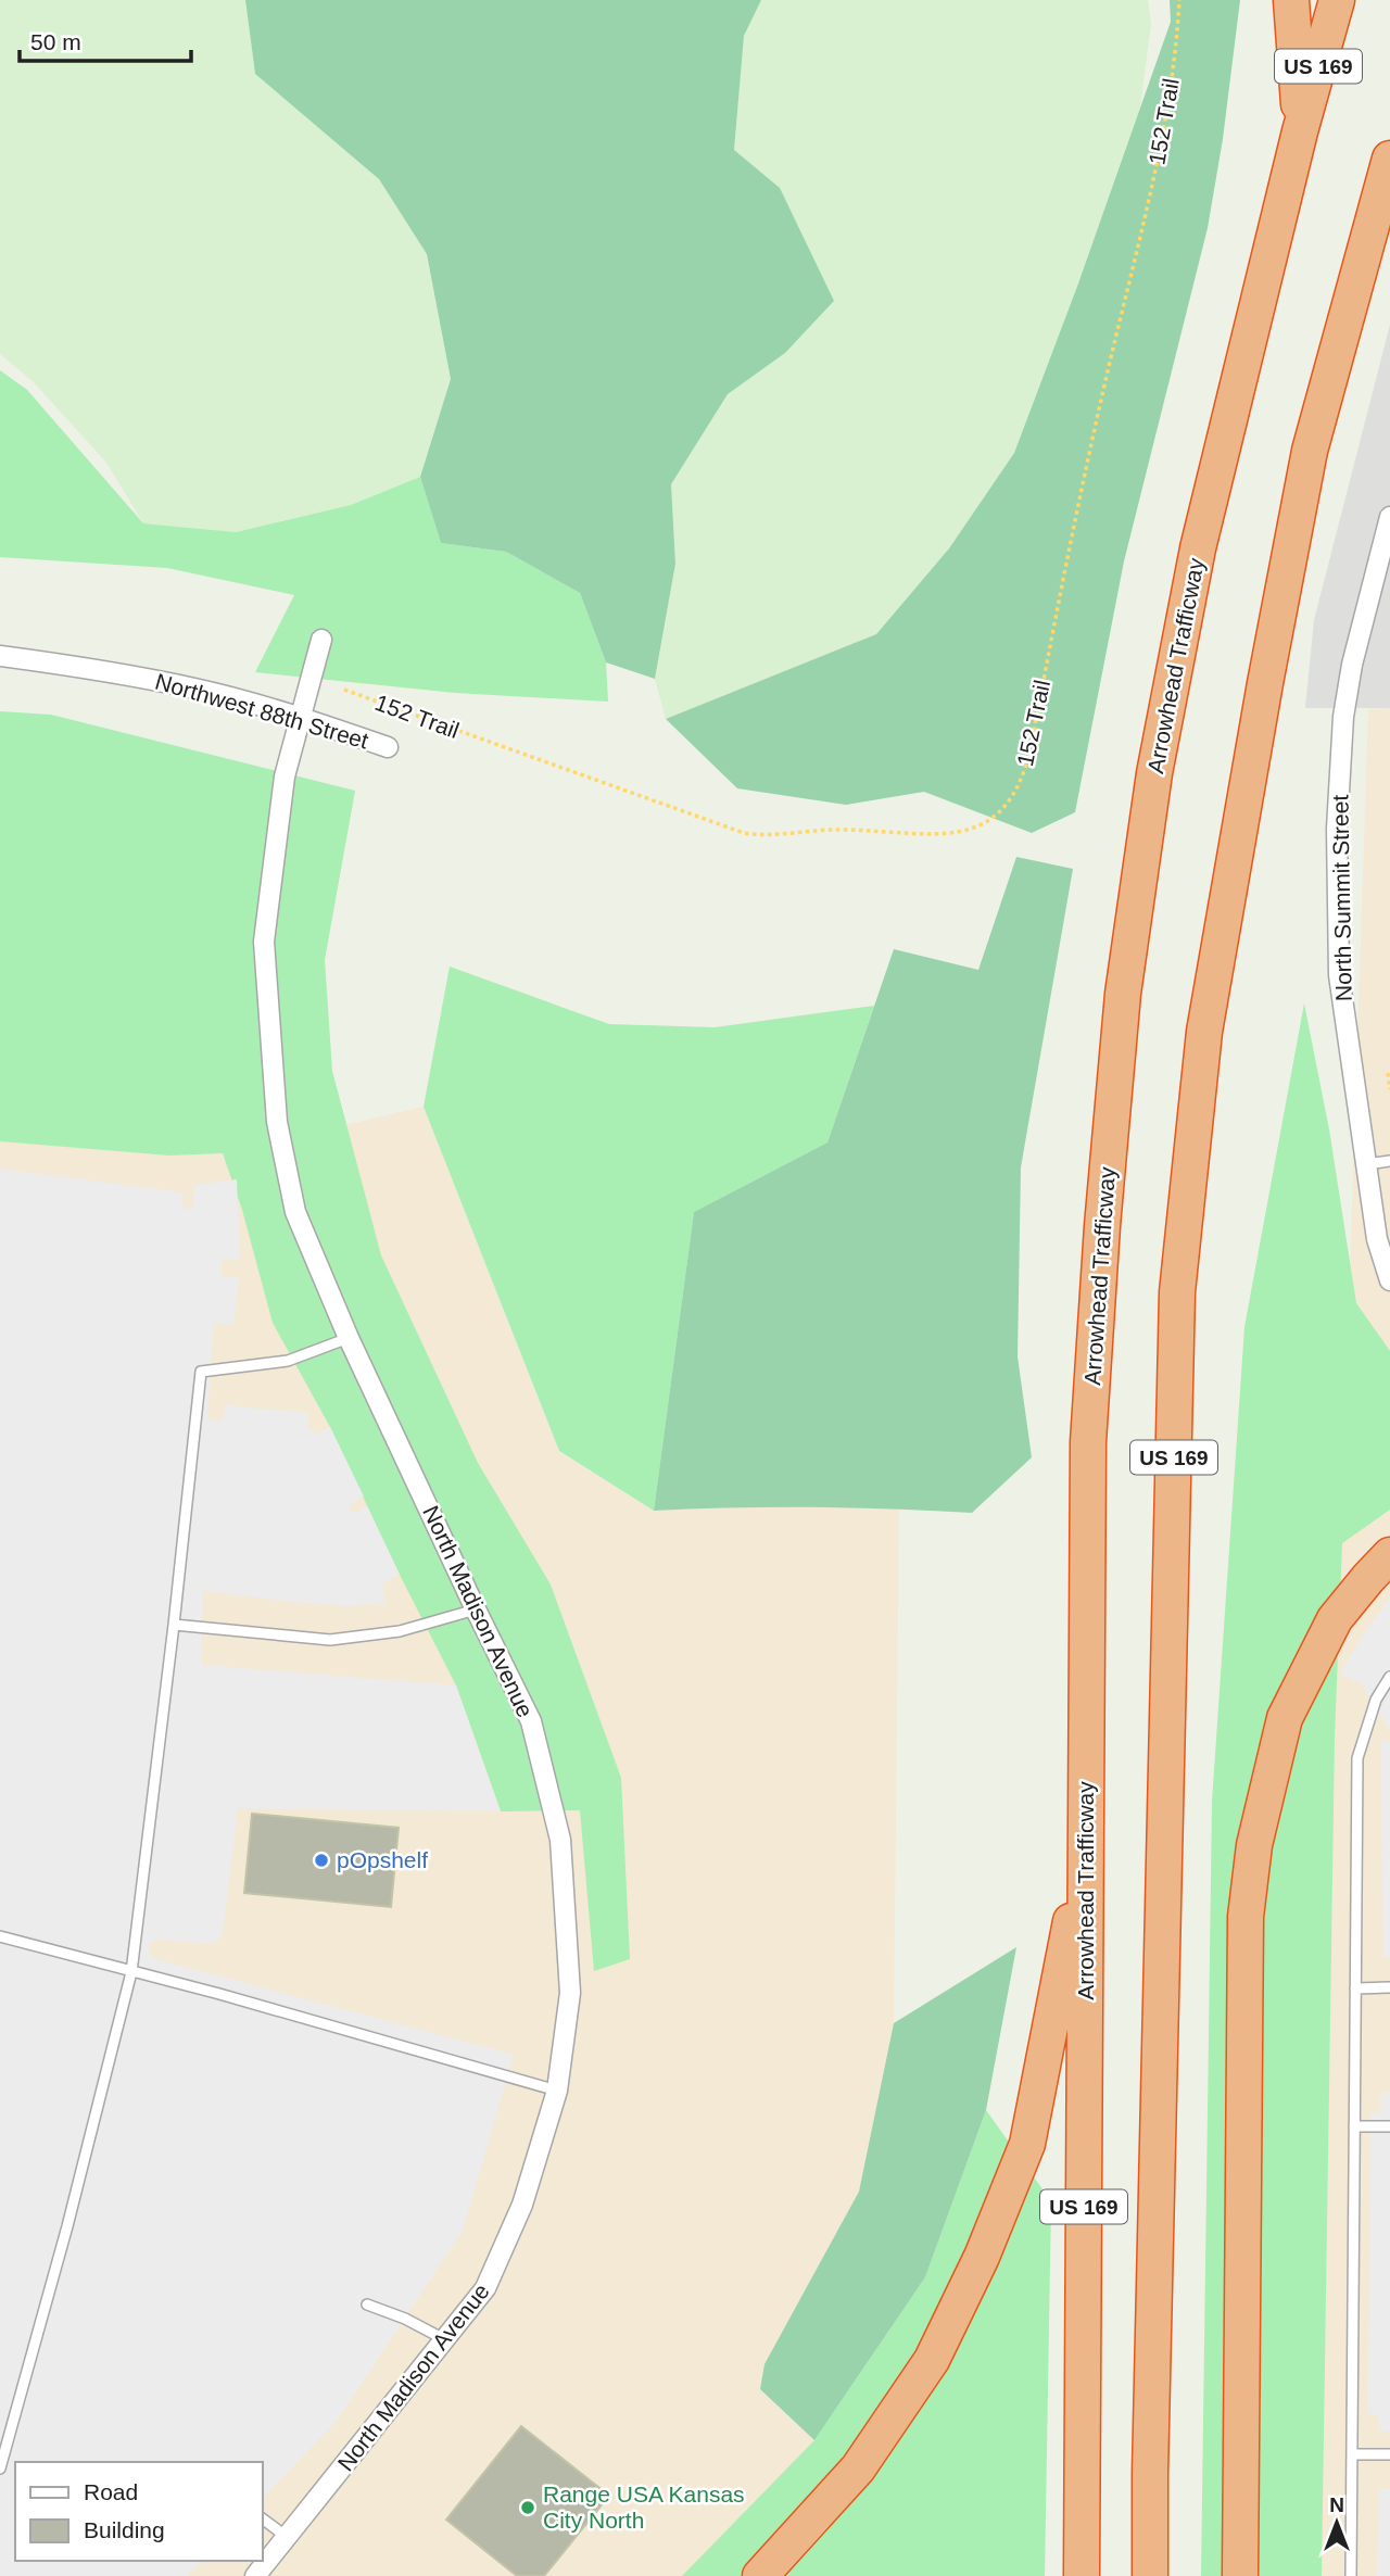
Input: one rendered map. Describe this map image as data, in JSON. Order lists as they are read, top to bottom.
{
  "streets": {
    "highway": ["US 169", "Arrowhead Trafficway"],
    "street": ["Northwest 88th Street", "North Summit Street", "North Madison Avenue"],
    "path": ["152 Trail"]
  },
  "crossings": [
    ["Northwest 88th Street", "North Madison Avenue"]
  ],
  "places": ["pOpshelf", "Range USA Kansas City North"],
  "legend": ["Road", "Building"],
  "scale_bar": "50 m",
  "north": "top"
}
